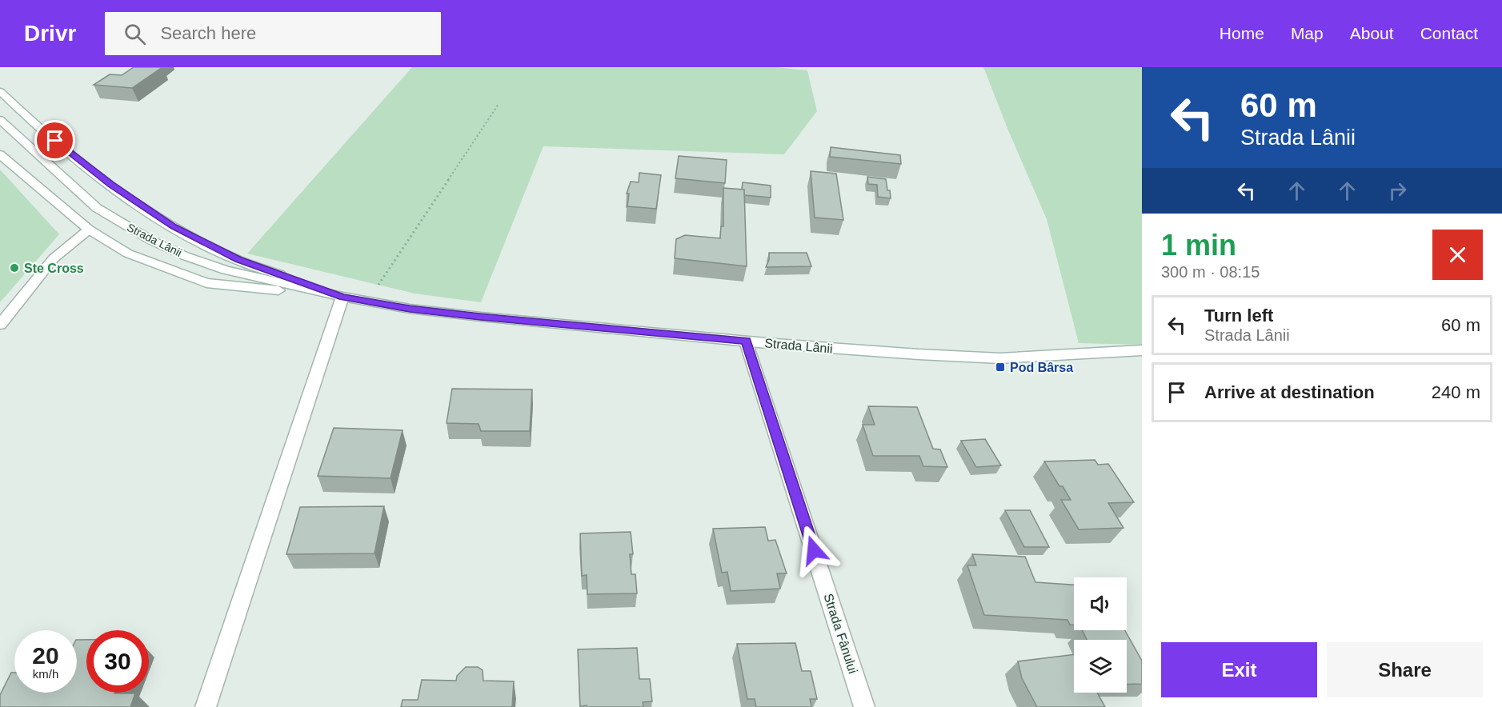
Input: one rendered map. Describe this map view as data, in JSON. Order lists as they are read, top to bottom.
{
  "streets": {
    "main road": ["Strada Lânii", "Strada Fânului"]
  },
  "crossings": [
    ["Strada Lânii", "Strada Fânului"]
  ],
  "places": {
    "other": ["Ste Cross"],
    "transit": ["Pod Bârsa"]
  },
  "page": {
    "header": "Drivr",
    "search": "Search here",
    "nav": [
      "Home",
      "Map",
      "About",
      "Contact"
    ],
    "turn": ["60 m", "Strada Lânii"],
    "heading": ["1 min", "300 m · 08:15"],
    "list": [
      {
        "name": "Turn left",
        "note": "Strada Lânii",
        "value": "60 m"
      },
      {
        "name": "Arrive at destination",
        "value": "240 m"
      }
    ],
    "speed": "20 km/h",
    "limit": "30",
    "buttons": ["Exit", "Share"]
  }
}
